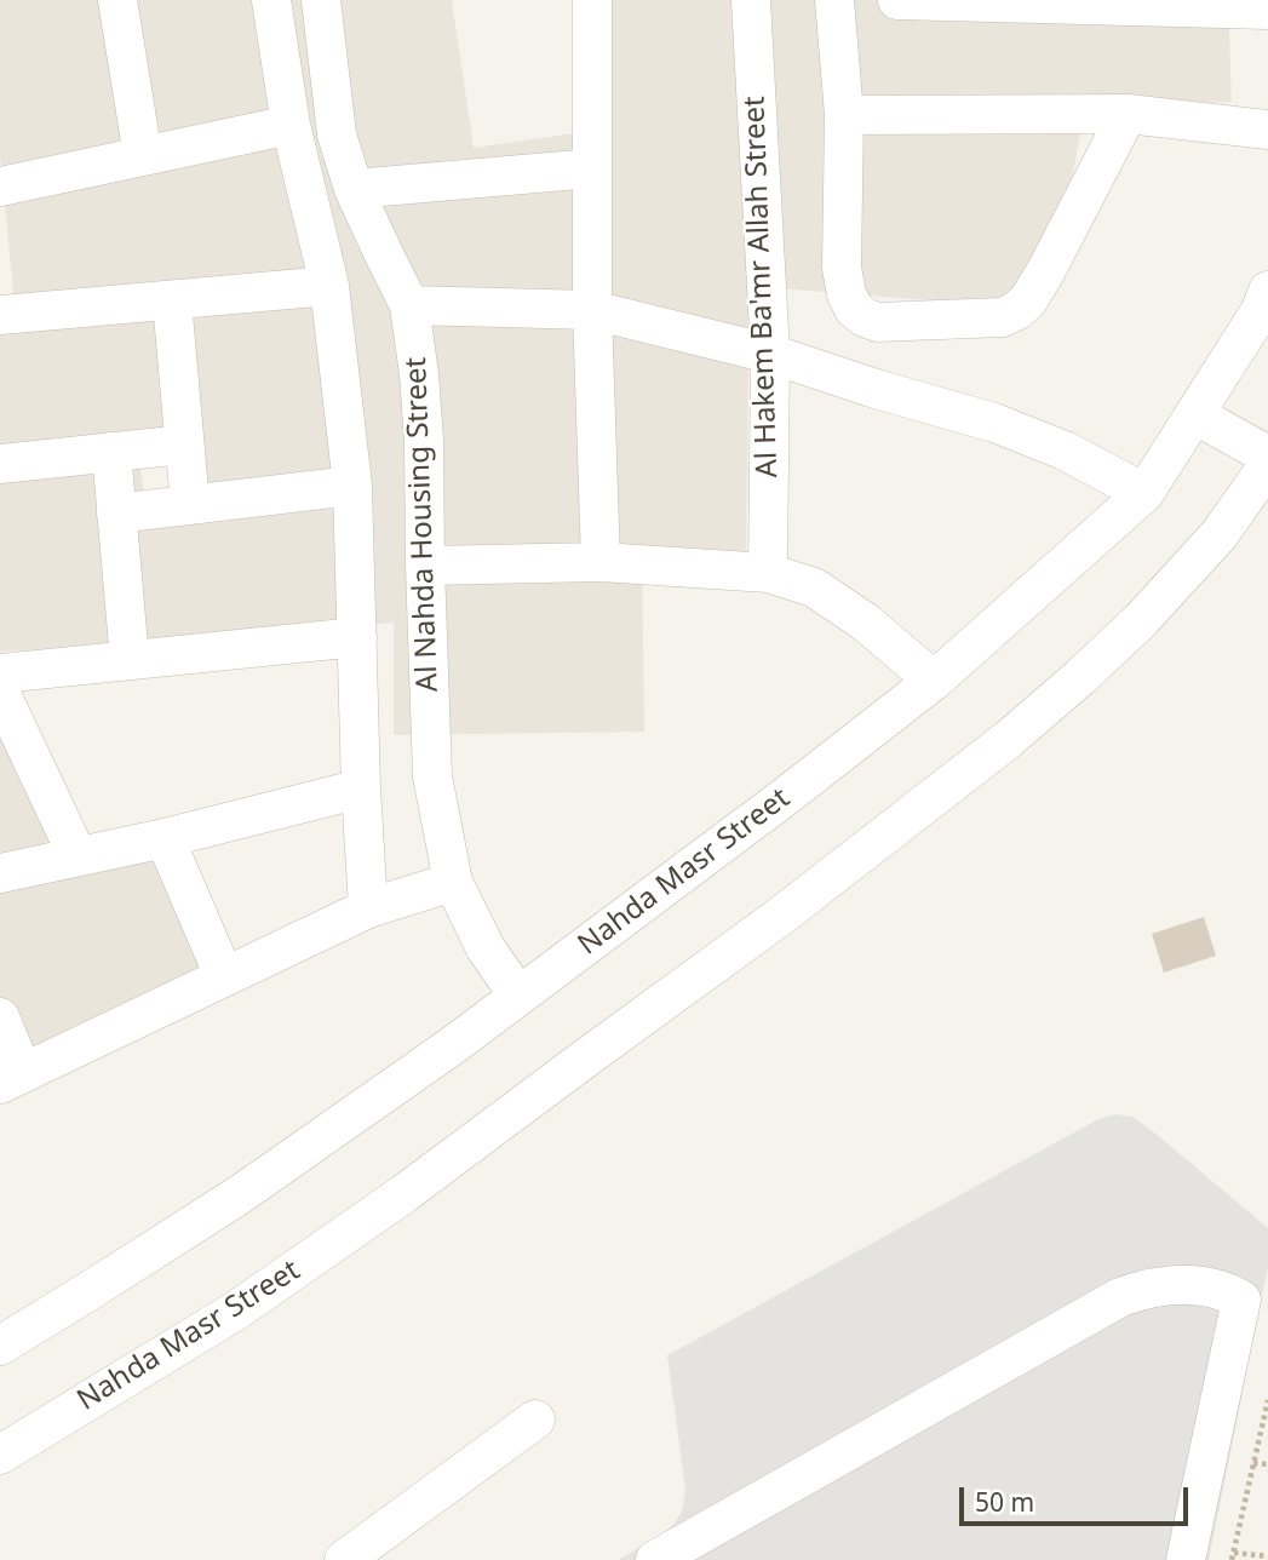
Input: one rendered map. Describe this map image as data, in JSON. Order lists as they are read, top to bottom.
{
  "streets": {
    "street": ["Al Hakem Ba'mr Allah Street", "Al Nahda Housing Street", "Nahda Masr Street"]
  },
  "crossings": [
    ["Al Nahda Housing Street", "Nahda Masr Street"]
  ],
  "scale_bar": "50 m"
}
